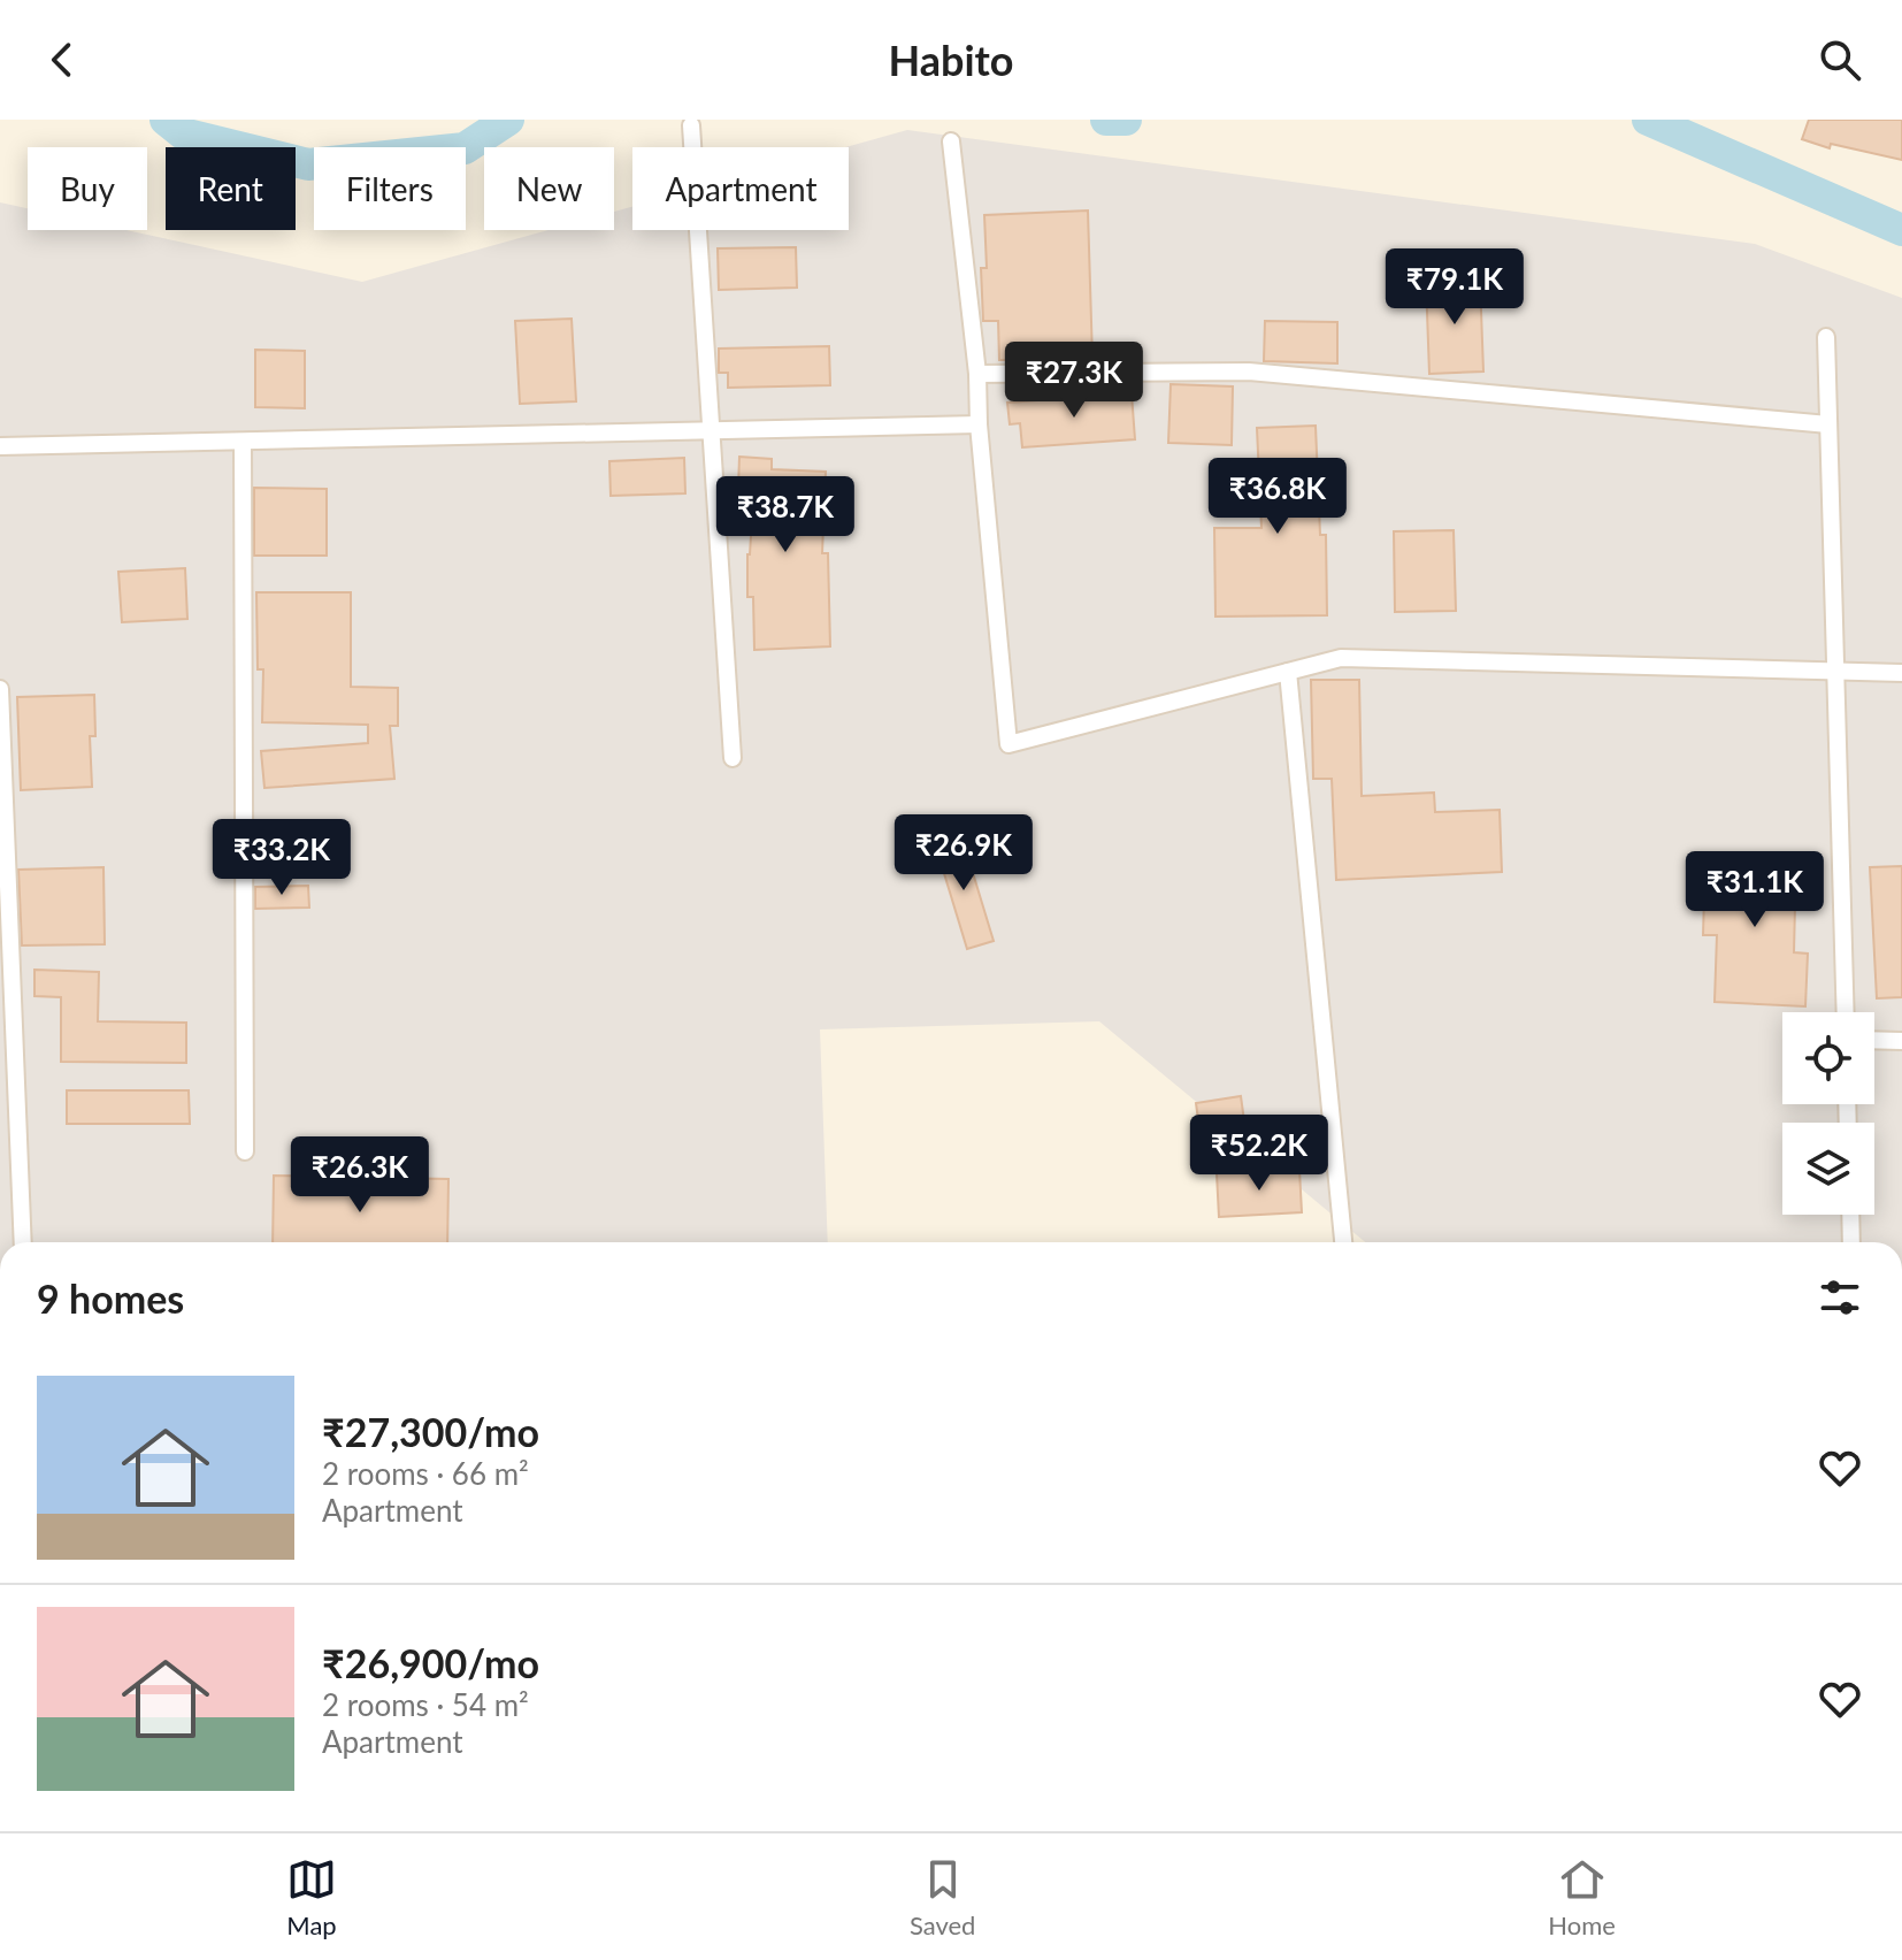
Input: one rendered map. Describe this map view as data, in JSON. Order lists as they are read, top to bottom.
{
  "page": {
    "header": "Habito",
    "chip": [
      "Buy",
      "Rent",
      "Filters",
      "New",
      "Apartment"
    ],
    "price": [
      "₹79.1K",
      "₹27.3K",
      "₹36.8K",
      "₹38.7K",
      "₹26.9K",
      "₹33.2K",
      "₹31.1K",
      "₹52.2K",
      "₹26.3K"
    ],
    "heading": "9 homes",
    "list": [
      {
        "name": "₹27,300/mo",
        "note": "2 rooms · 66 m² · Apartment"
      },
      {
        "name": "₹26,900/mo",
        "note": "2 rooms · 54 m² · Apartment"
      }
    ],
    "tabs": ["Map", "Saved", "Home"]
  }
}
